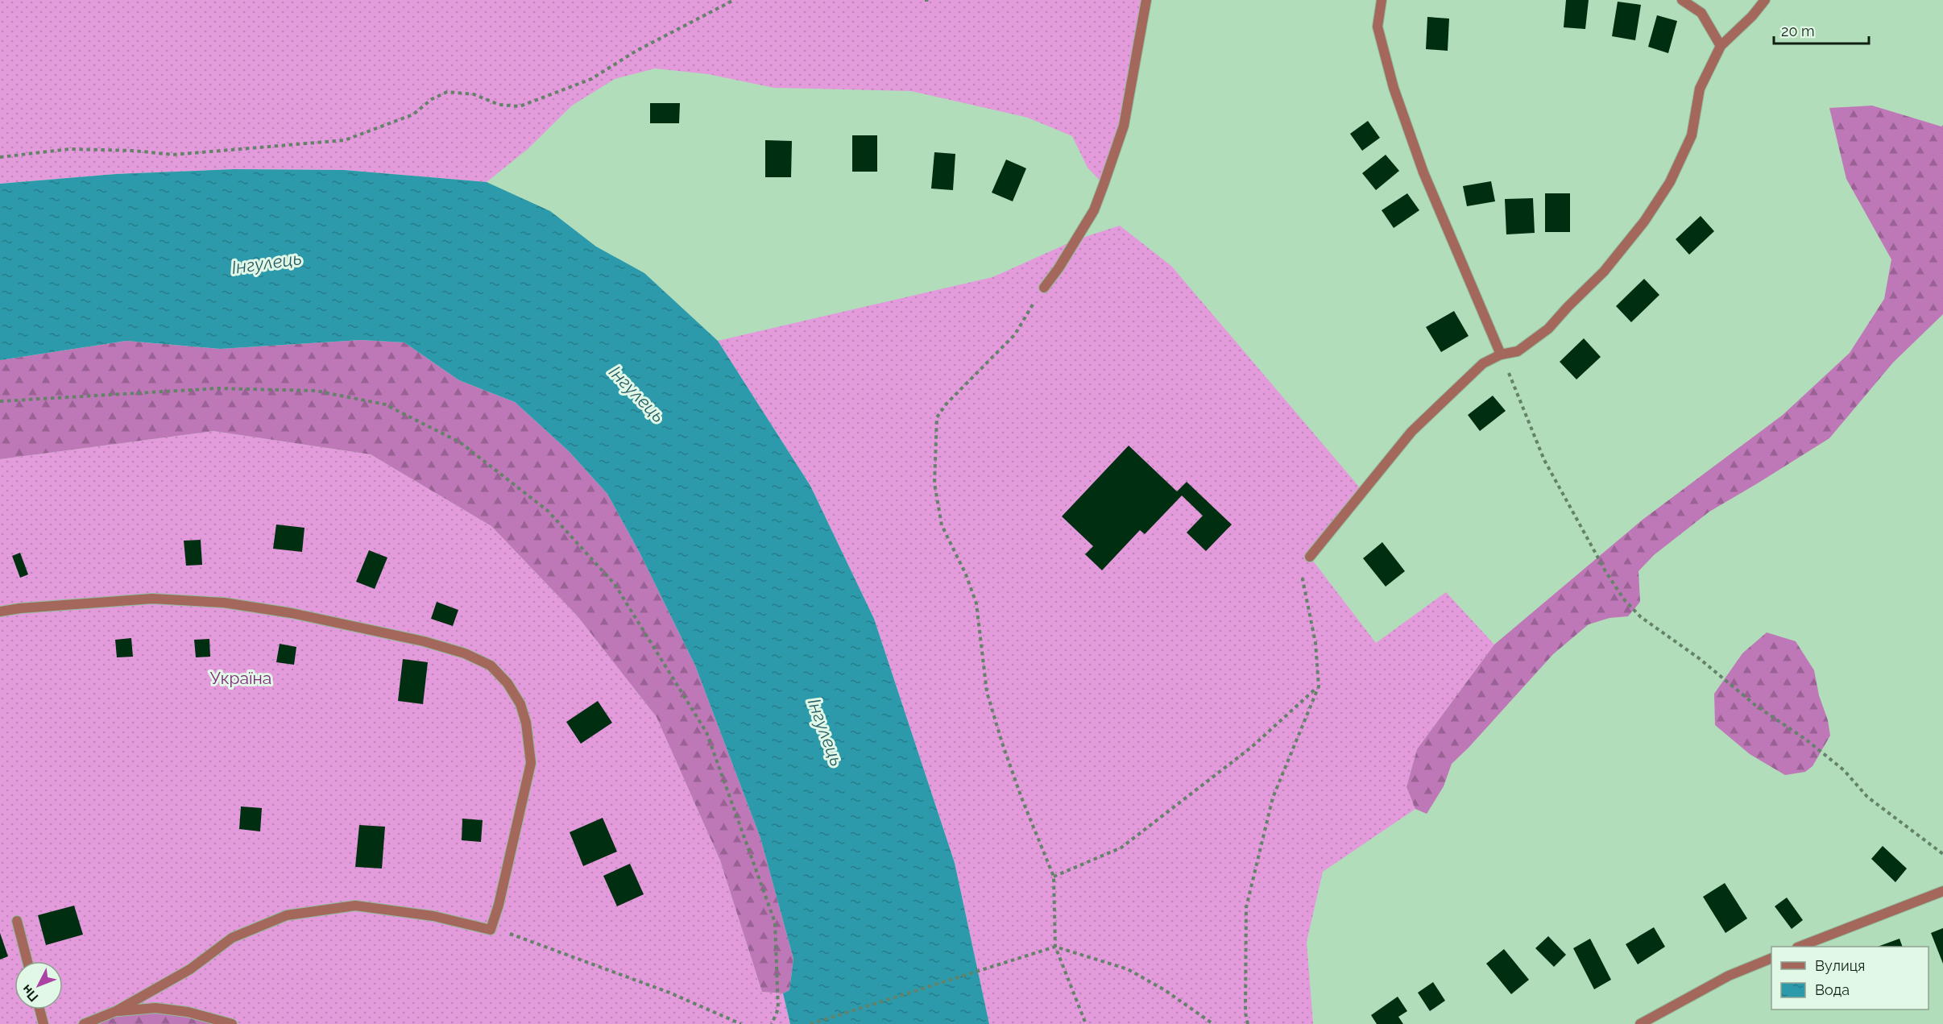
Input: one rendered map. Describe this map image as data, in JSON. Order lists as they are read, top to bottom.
{
  "water": ["Інгулець"],
  "parks": ["Україна"],
  "legend": ["Вулиця", "Вода"],
  "scale_bar": "20 m",
  "north": "bottom left"
}
